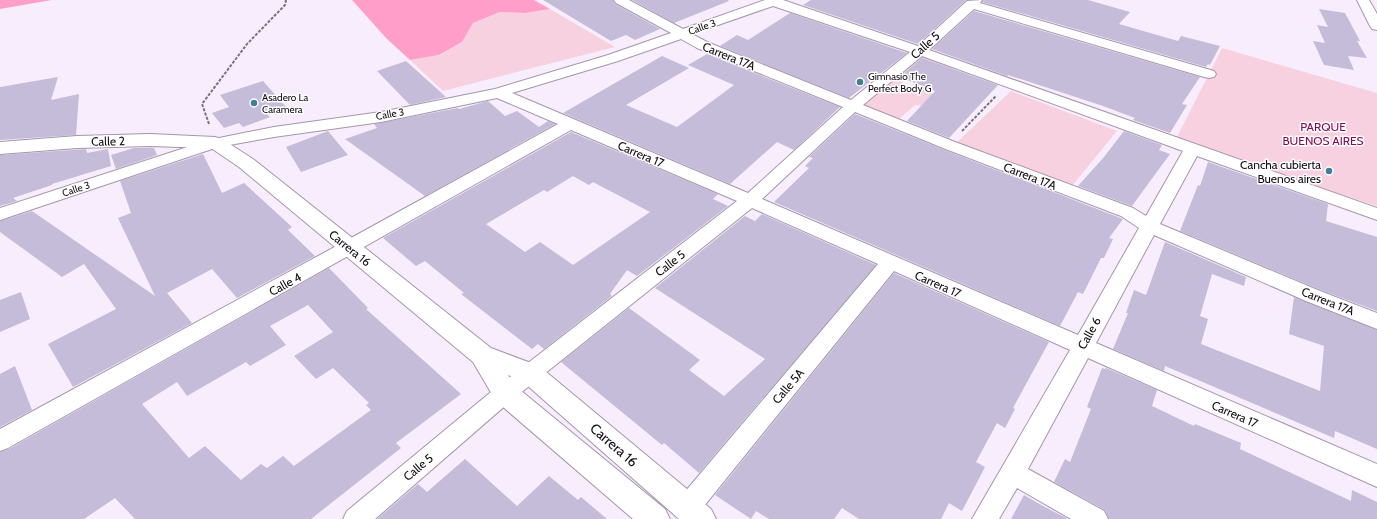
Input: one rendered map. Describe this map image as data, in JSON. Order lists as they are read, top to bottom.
{
  "streets": {
    "street": [
      "Calle 3",
      "Calle 5",
      "Carrera 17A",
      "Calle 2",
      "Carrera 17",
      "Carrera 16",
      "Calle 4",
      "Calle 6",
      "Calle 5A"
    ]
  },
  "crossings": [
    ["Calle 3", "Carrera 17A"],
    ["Calle 3", "Calle 2"],
    ["Calle 3", "Carrera 17"],
    ["Calle 3", "Carrera 16"],
    ["Calle 5", "Carrera 17A"],
    ["Calle 5", "Carrera 17"],
    ["Calle 5", "Carrera 16"],
    ["Carrera 17A", "Calle 6"],
    ["Calle 2", "Carrera 16"],
    ["Carrera 17", "Calle 4"],
    ["Carrera 17", "Calle 6"],
    ["Carrera 17", "Calle 5A"],
    ["Carrera 16", "Calle 4"],
    ["Carrera 16", "Calle 5A"]
  ],
  "parks": ["PARQUE BUENOS AIRES"],
  "places": ["Gimnasio The Perfect Body G", "Asadero La Caramera", "Cancha cubierta Buenos aires"]
}
